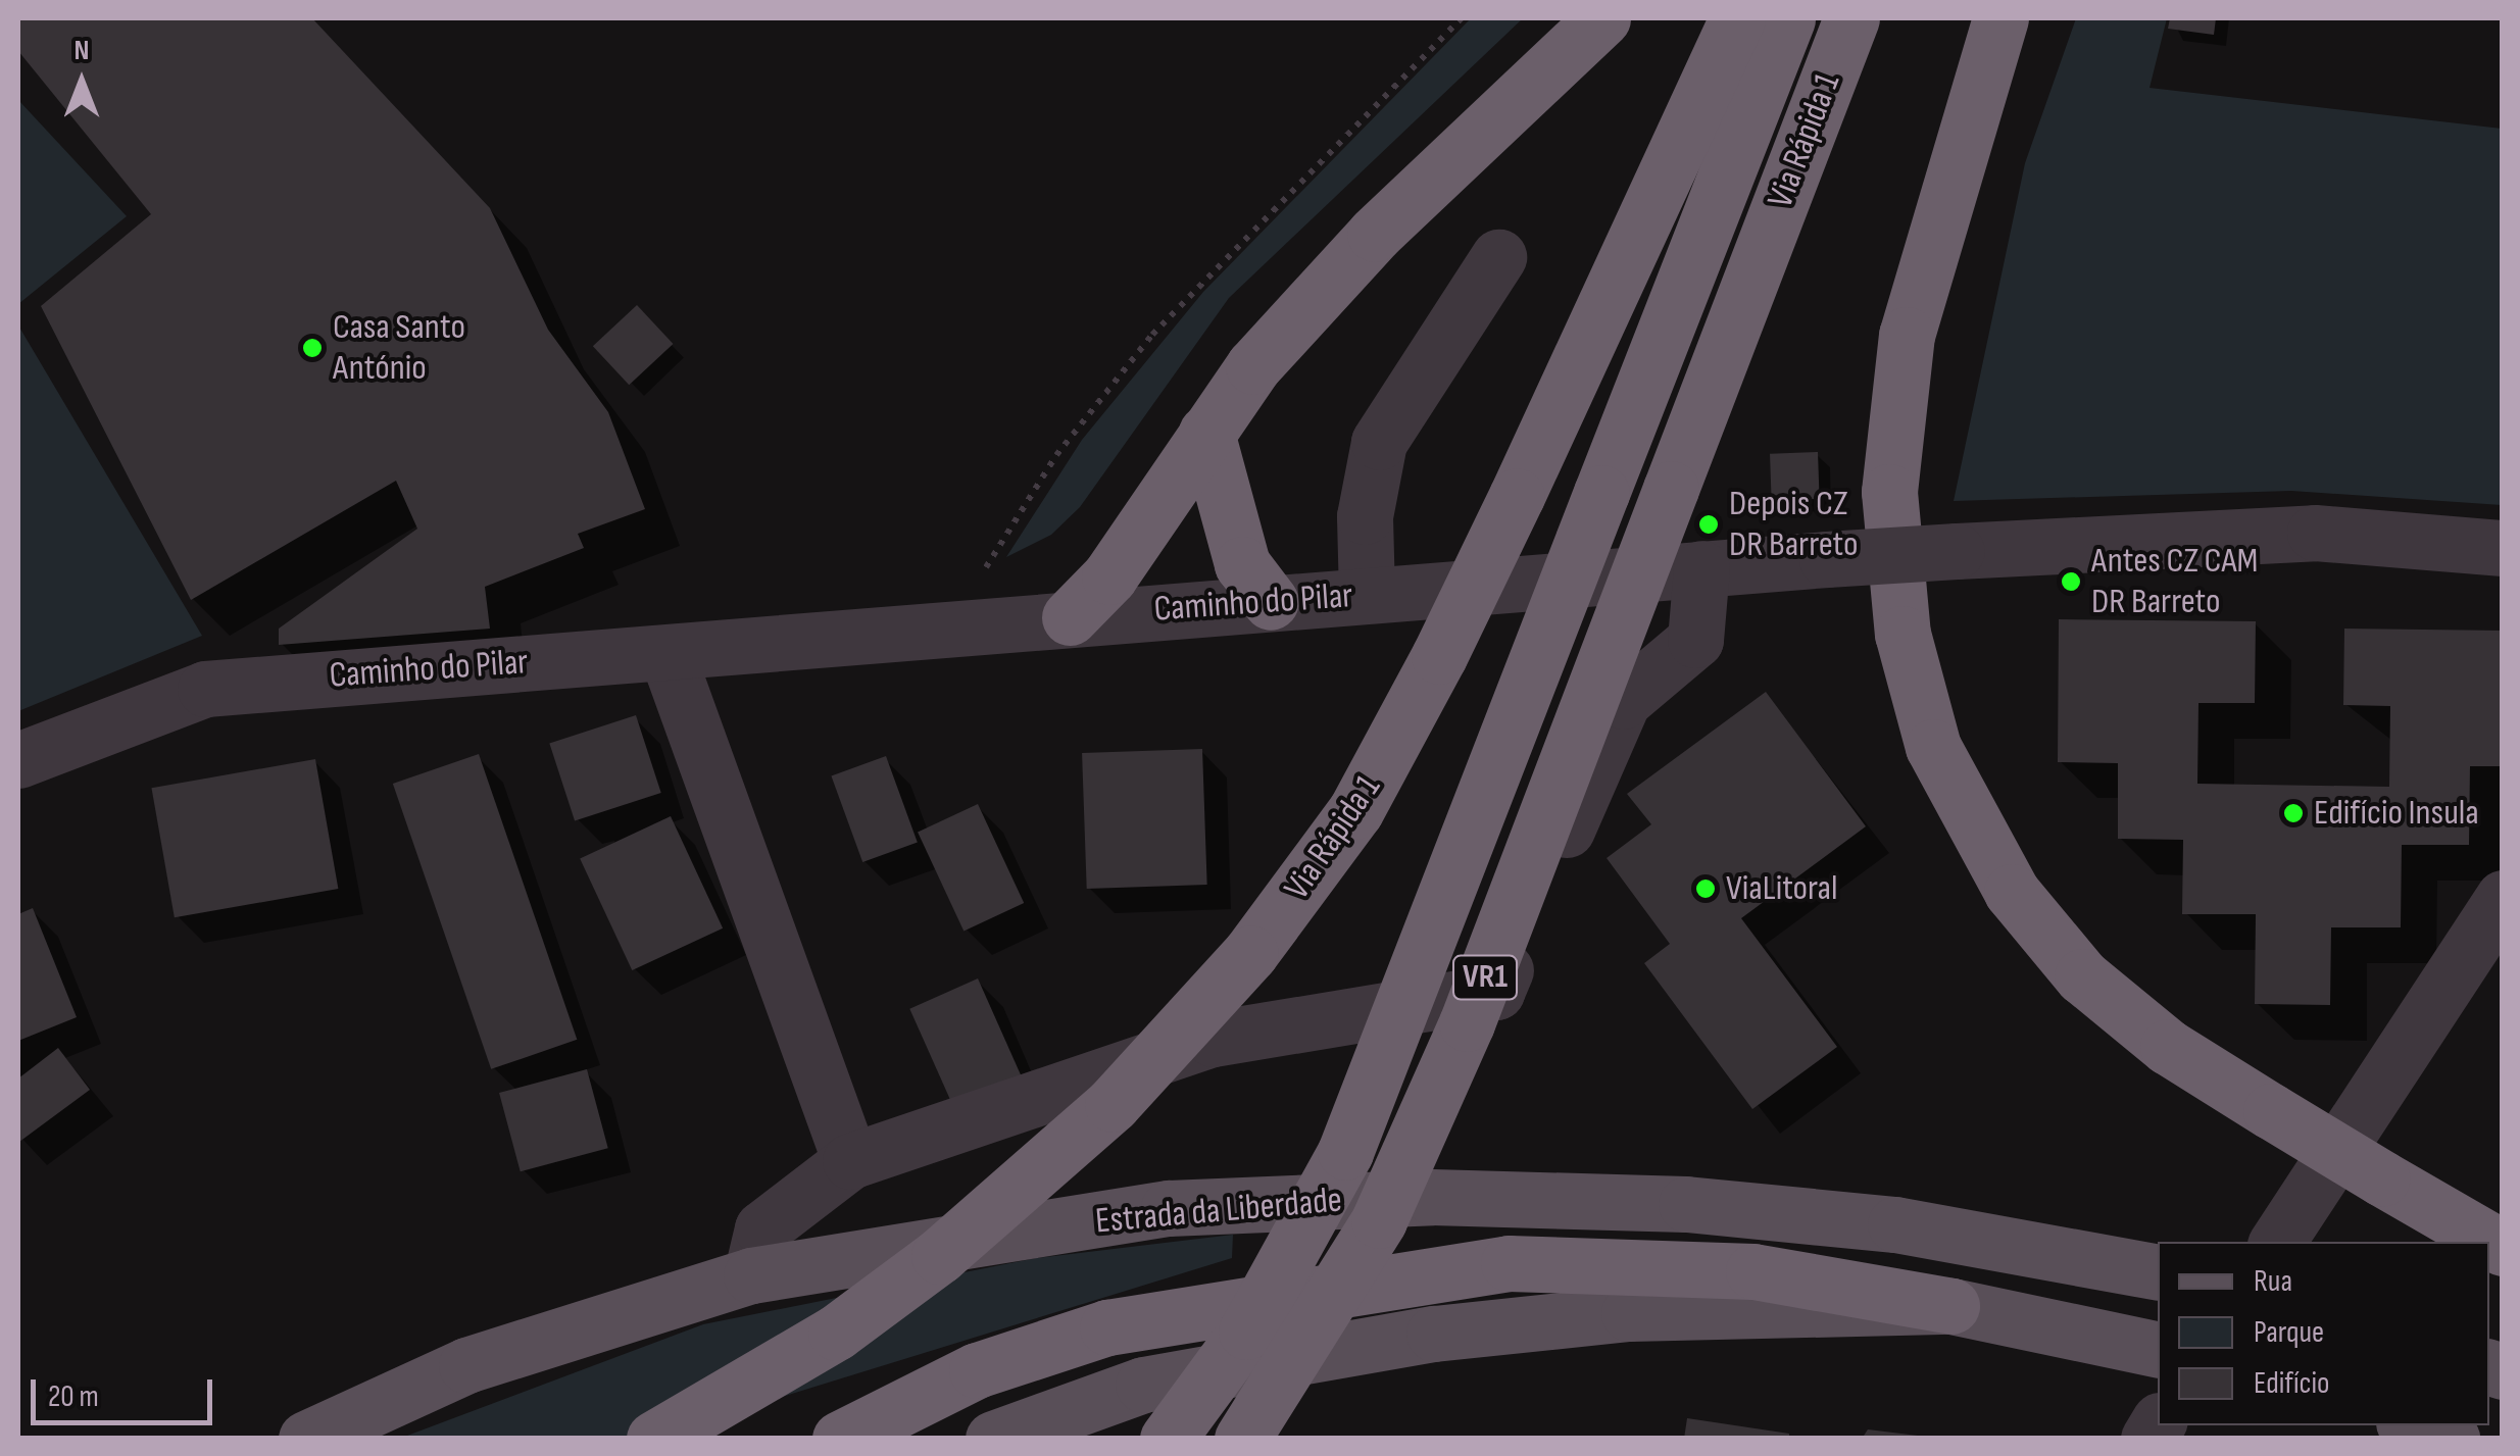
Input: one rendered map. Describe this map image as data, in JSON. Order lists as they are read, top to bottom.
{
  "streets": {
    "highway": ["Via Rápida 1", "VR1"],
    "main road": ["Estrada da Liberdade"],
    "street": ["Caminho do Pilar"]
  },
  "places": [
    "Casa Santo António",
    "Depois CZ DR Barreto",
    "Antes CZ CAM DR Barreto",
    "Edifício Insula",
    "ViaLitoral"
  ],
  "legend": ["Rua", "Parque", "Edifício"],
  "scale_bar": "20 m",
  "north": "top"
}
